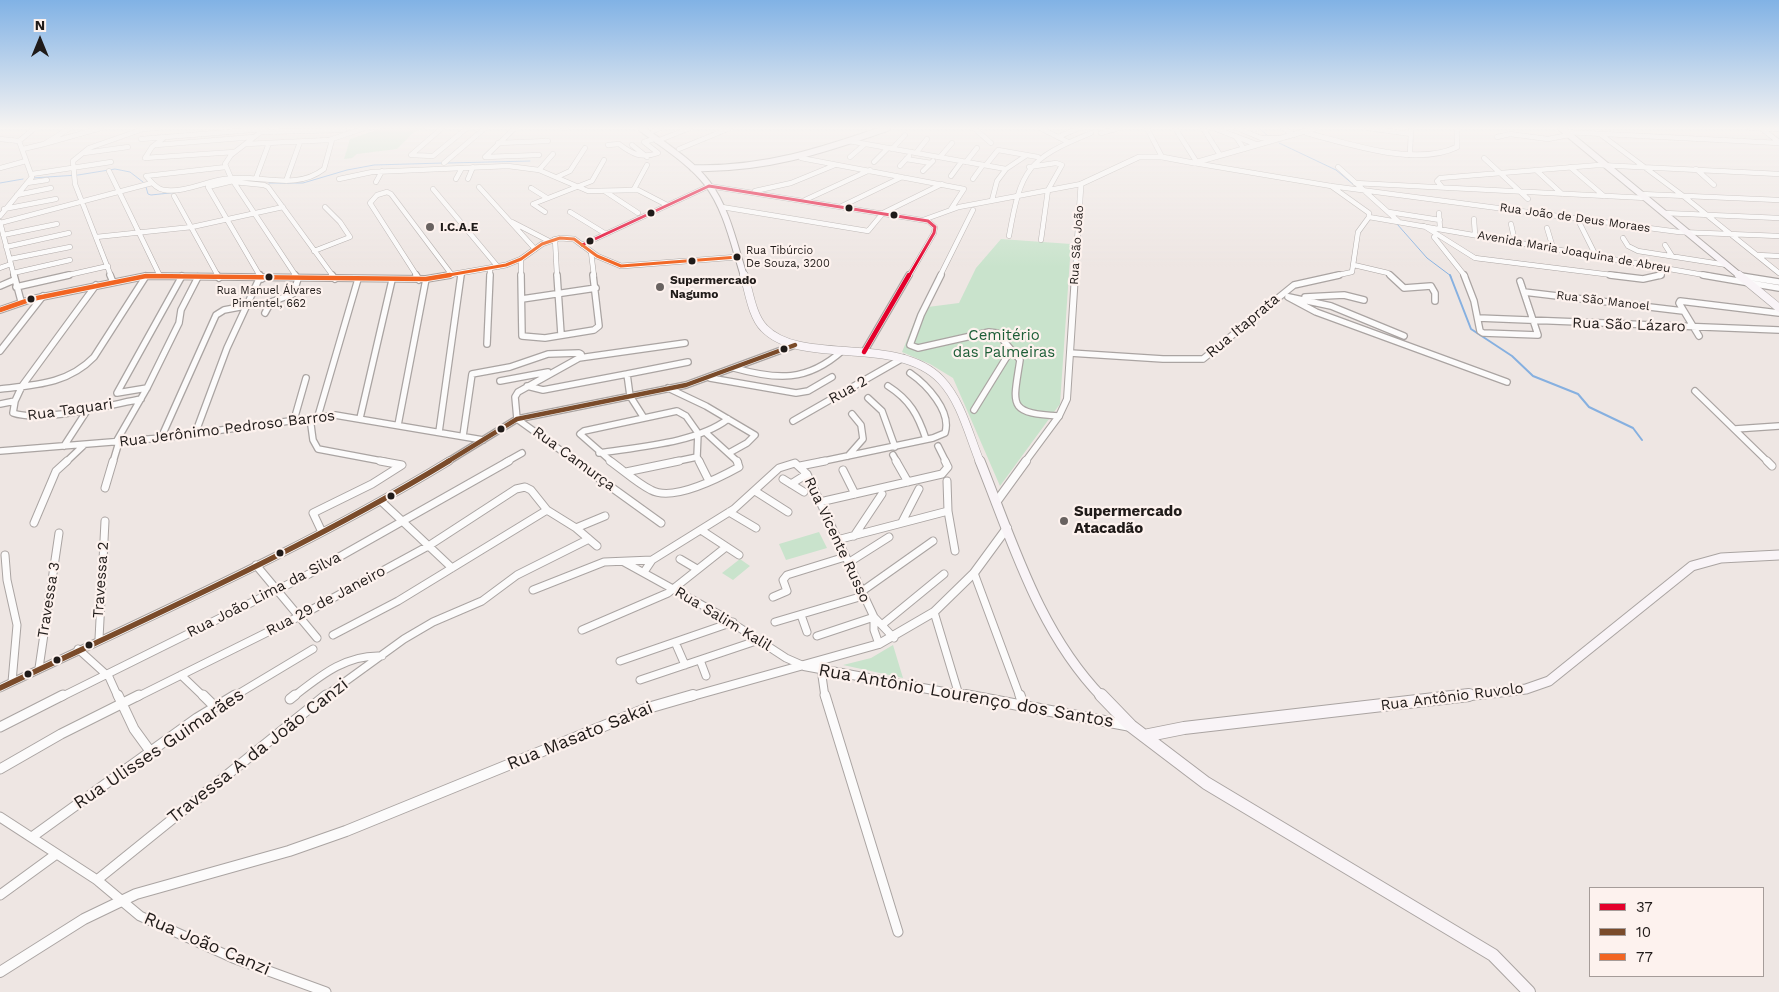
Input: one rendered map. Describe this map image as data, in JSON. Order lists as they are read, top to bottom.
{
  "streets": {
    "main road": ["Rua Antônio Ruvolo"],
    "street": [
      "Rua João de Deus Moraes",
      "Rua São João",
      "Avenida Maria Joaquina de Abreu",
      "Rua São Manoel",
      "Rua São Lázaro",
      "Rua Itaprata",
      "Rua 2",
      "Rua Taquari",
      "Rua Jerônimo Pedroso Barros",
      "Rua Camurça",
      "Rua Vicente Russo",
      "Travessa 2",
      "Rua João Lima da Silva",
      "Travessa 3",
      "Rua 29 de Janeiro",
      "Rua Salim Kalil",
      "Rua Antônio Lourenço dos Santos",
      "Rua Masato Sakai",
      "Rua Ulisses Guimarães",
      "Travessa A da João Canzi",
      "Rua João Canzi"
    ]
  },
  "crossings": [
    ["Rua São João", "Rua Itaprata"],
    ["Rua Vicente Russo", "Rua Masato Sakai"],
    ["Rua Salim Kalil", "Rua Antônio Lourenço dos Santos"],
    ["Rua Salim Kalil", "Rua Masato Sakai"],
    ["Rua Antônio Lourenço dos Santos", "Rua Masato Sakai"],
    ["Rua Masato Sakai", "Rua João Canzi"],
    ["Rua Ulisses Guimarães", "Rua João Canzi"],
    ["Travessa A da João Canzi", "Rua João Canzi"]
  ],
  "parks": ["Cemitério das Palmeiras"],
  "places": [
    "I.C.A.E",
    "Rua Tibúrcio De Souza, 3200",
    "Rua Manuel Álvares Pimentel, 662",
    "Supermercado Nagumo",
    "Supermercado Atacadão"
  ],
  "lines": ["transit line 37", "transit line 77", "transit line 10"],
  "legend": ["37", "10", "77"],
  "north": "top"
}
